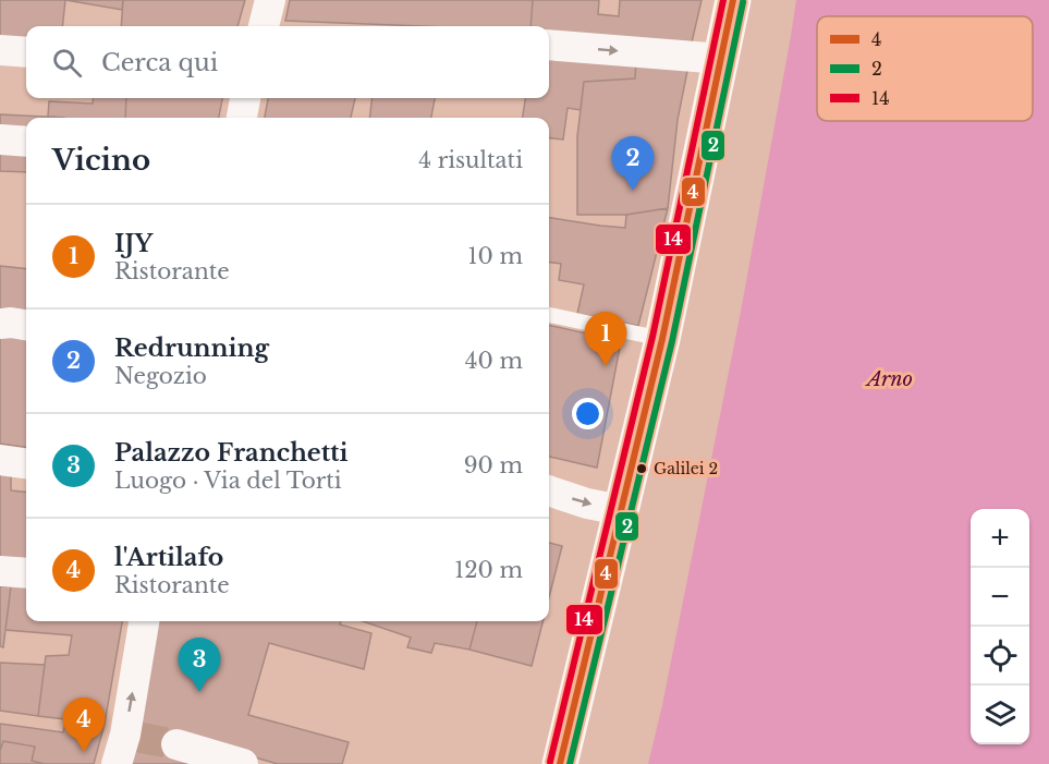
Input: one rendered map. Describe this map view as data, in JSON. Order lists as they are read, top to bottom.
{
  "water": ["Arno"],
  "places": ["Galilei 2"],
  "lines": ["transit line 4", "transit line 14", "transit line 2"],
  "legend": ["4", "2", "14"],
  "page": {
    "search": "Cerca qui",
    "heading": ["Vicino", "4 risultati"],
    "pins": [
      "2",
      "1",
      "3",
      "4"
    ],
    "list": [
      {
        "mark": "1",
        "name": "IJY",
        "note": "Ristorante",
        "value": "10 m"
      },
      {
        "mark": "2",
        "name": "Redrunning",
        "note": "Negozio",
        "value": "40 m"
      },
      {
        "mark": "3",
        "name": "Palazzo Franchetti",
        "note": "Luogo · Via del Torti",
        "value": "90 m"
      },
      {
        "mark": "4",
        "name": "l'Artilafo",
        "note": "Ristorante",
        "value": "120 m"
      }
    ],
    "map_buttons": ["+", "−"]
  }
}
